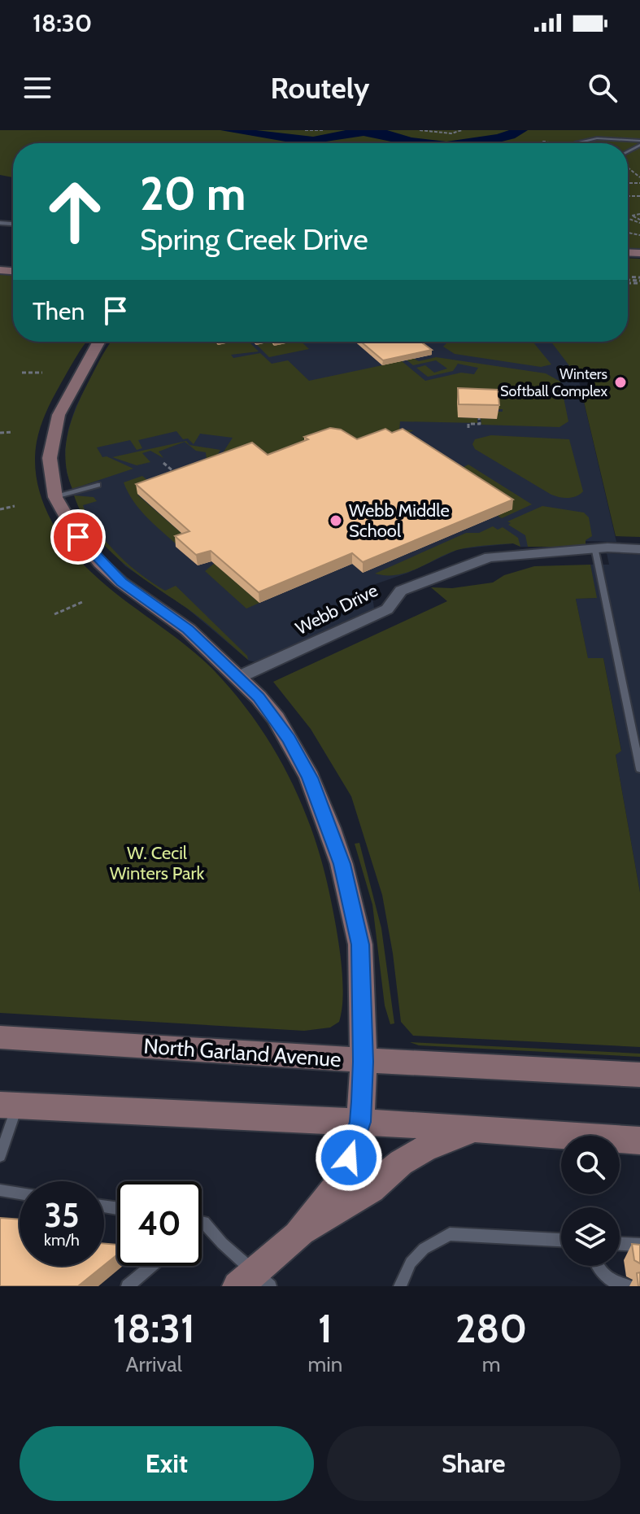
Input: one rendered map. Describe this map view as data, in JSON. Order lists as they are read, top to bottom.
{
  "streets": {
    "street": ["Webb Drive", "North Garland Avenue"]
  },
  "parks": ["W. Cecil Winters Park"],
  "places": ["Winters Softball Complex", "Webb Middle School"],
  "page": {
    "status": "18:30",
    "header": "Routely",
    "turn": ["20 m", "Spring Creek Drive"],
    "then": "Then",
    "speed": "35 km/h",
    "limit": "40",
    "eta": [
      "18:31",
      "Arrival",
      "1",
      "min",
      "280",
      "m"
    ],
    "buttons": ["Exit", "Share"]
  }
}
